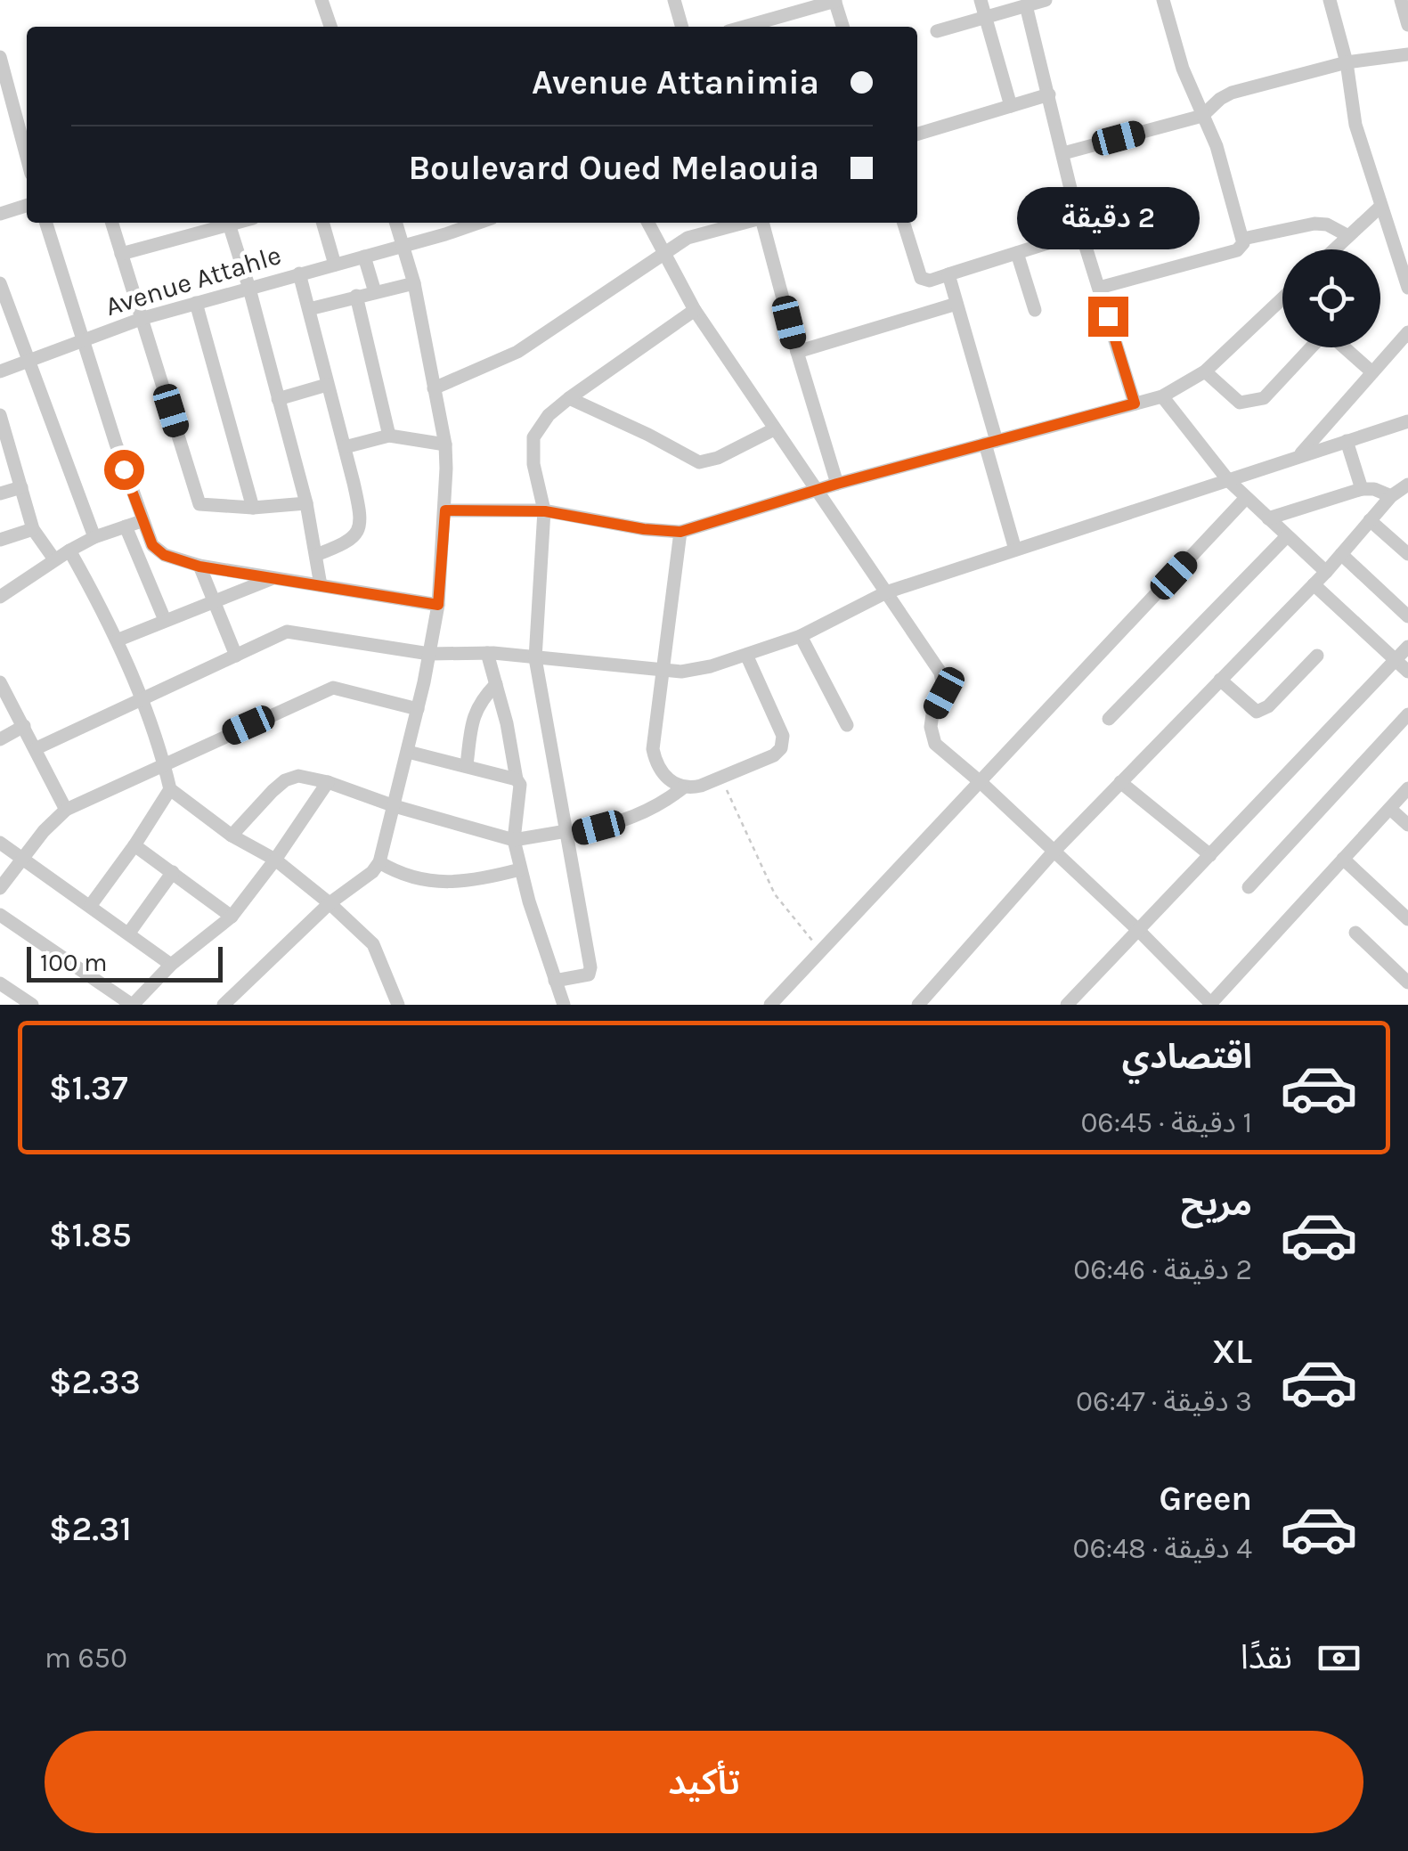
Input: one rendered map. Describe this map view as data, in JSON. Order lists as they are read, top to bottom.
{
  "streets": {
    "street": ["Avenue Attahle"]
  },
  "scale_bar": "100 m",
  "page": {
    "banner": ["Avenue Attanimia", "Boulevard Oued Melaouia"],
    "bubble": "2 دقيقة",
    "scale": "100 m",
    "list": [
      {
        "name": "اقتصادي",
        "note": "1 دقيقة · 06:45",
        "value": "$1.37"
      },
      {
        "name": "مريح",
        "note": "2 دقيقة · 06:46",
        "value": "$1.85"
      },
      {
        "name": "XL",
        "note": "3 دقيقة · 06:47",
        "value": "$2.33"
      },
      {
        "name": "Green",
        "note": "4 دقيقة · 06:48",
        "value": "$2.31"
      }
    ],
    "pay": ["نقدًا", "650 m"],
    "buttons": "تأكيد"
  }
}
